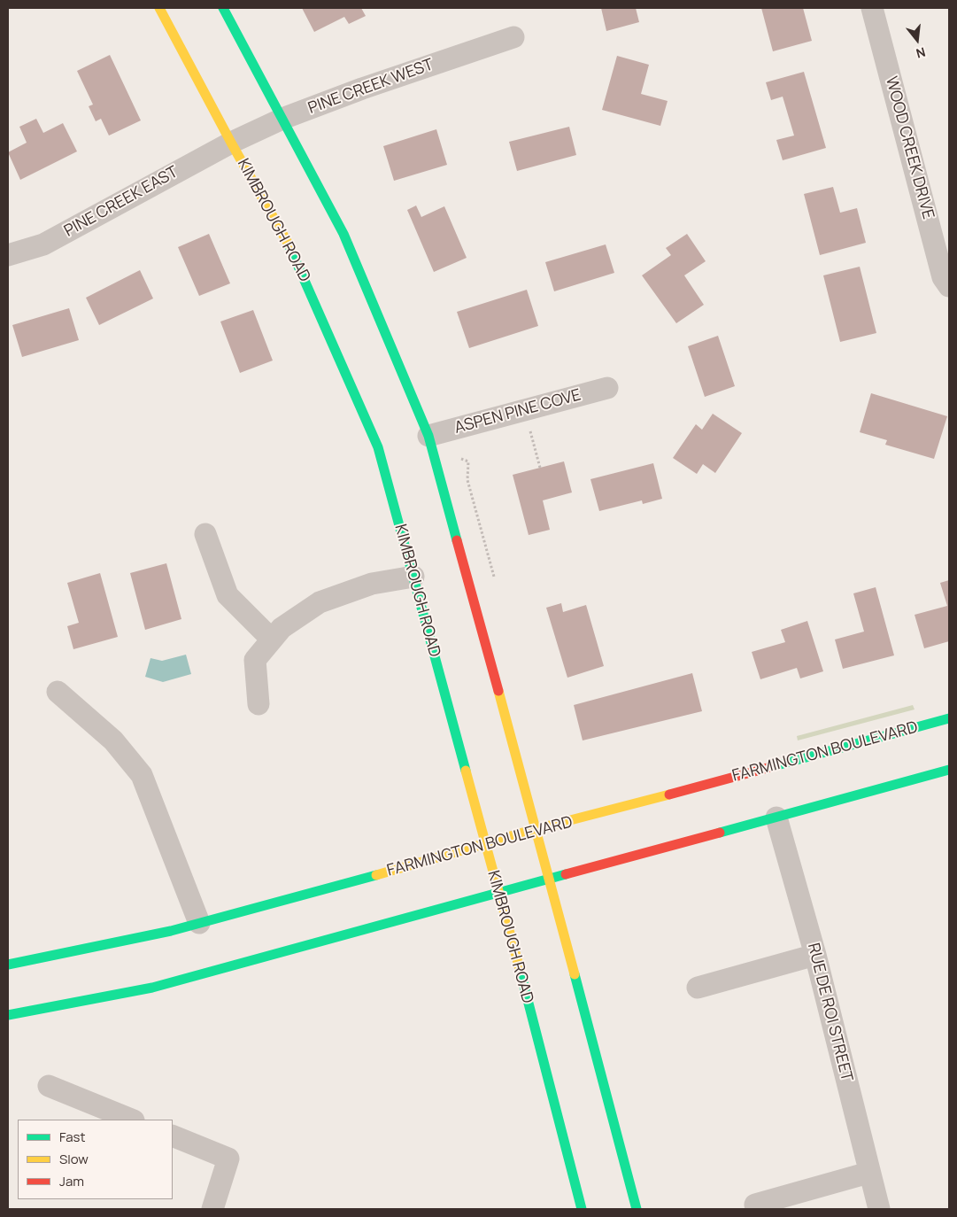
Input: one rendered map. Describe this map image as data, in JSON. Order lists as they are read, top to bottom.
{
  "streets": {
    "street": [
      "PINE CREEK WEST",
      "WOOD CREEK DRIVE",
      "PINE CREEK EAST",
      "KIMBROUGH ROAD",
      "ASPEN PINE COVE",
      "FARMINGTON BOULEVARD",
      "RUE DE ROI STREET"
    ]
  },
  "crossings": [
    ["PINE CREEK WEST", "PINE CREEK EAST"],
    ["PINE CREEK WEST", "KIMBROUGH ROAD"],
    ["PINE CREEK EAST", "KIMBROUGH ROAD"],
    ["KIMBROUGH ROAD", "FARMINGTON BOULEVARD"]
  ],
  "legend": ["Fast", "Slow", "Jam"],
  "north": "bottom"
}
